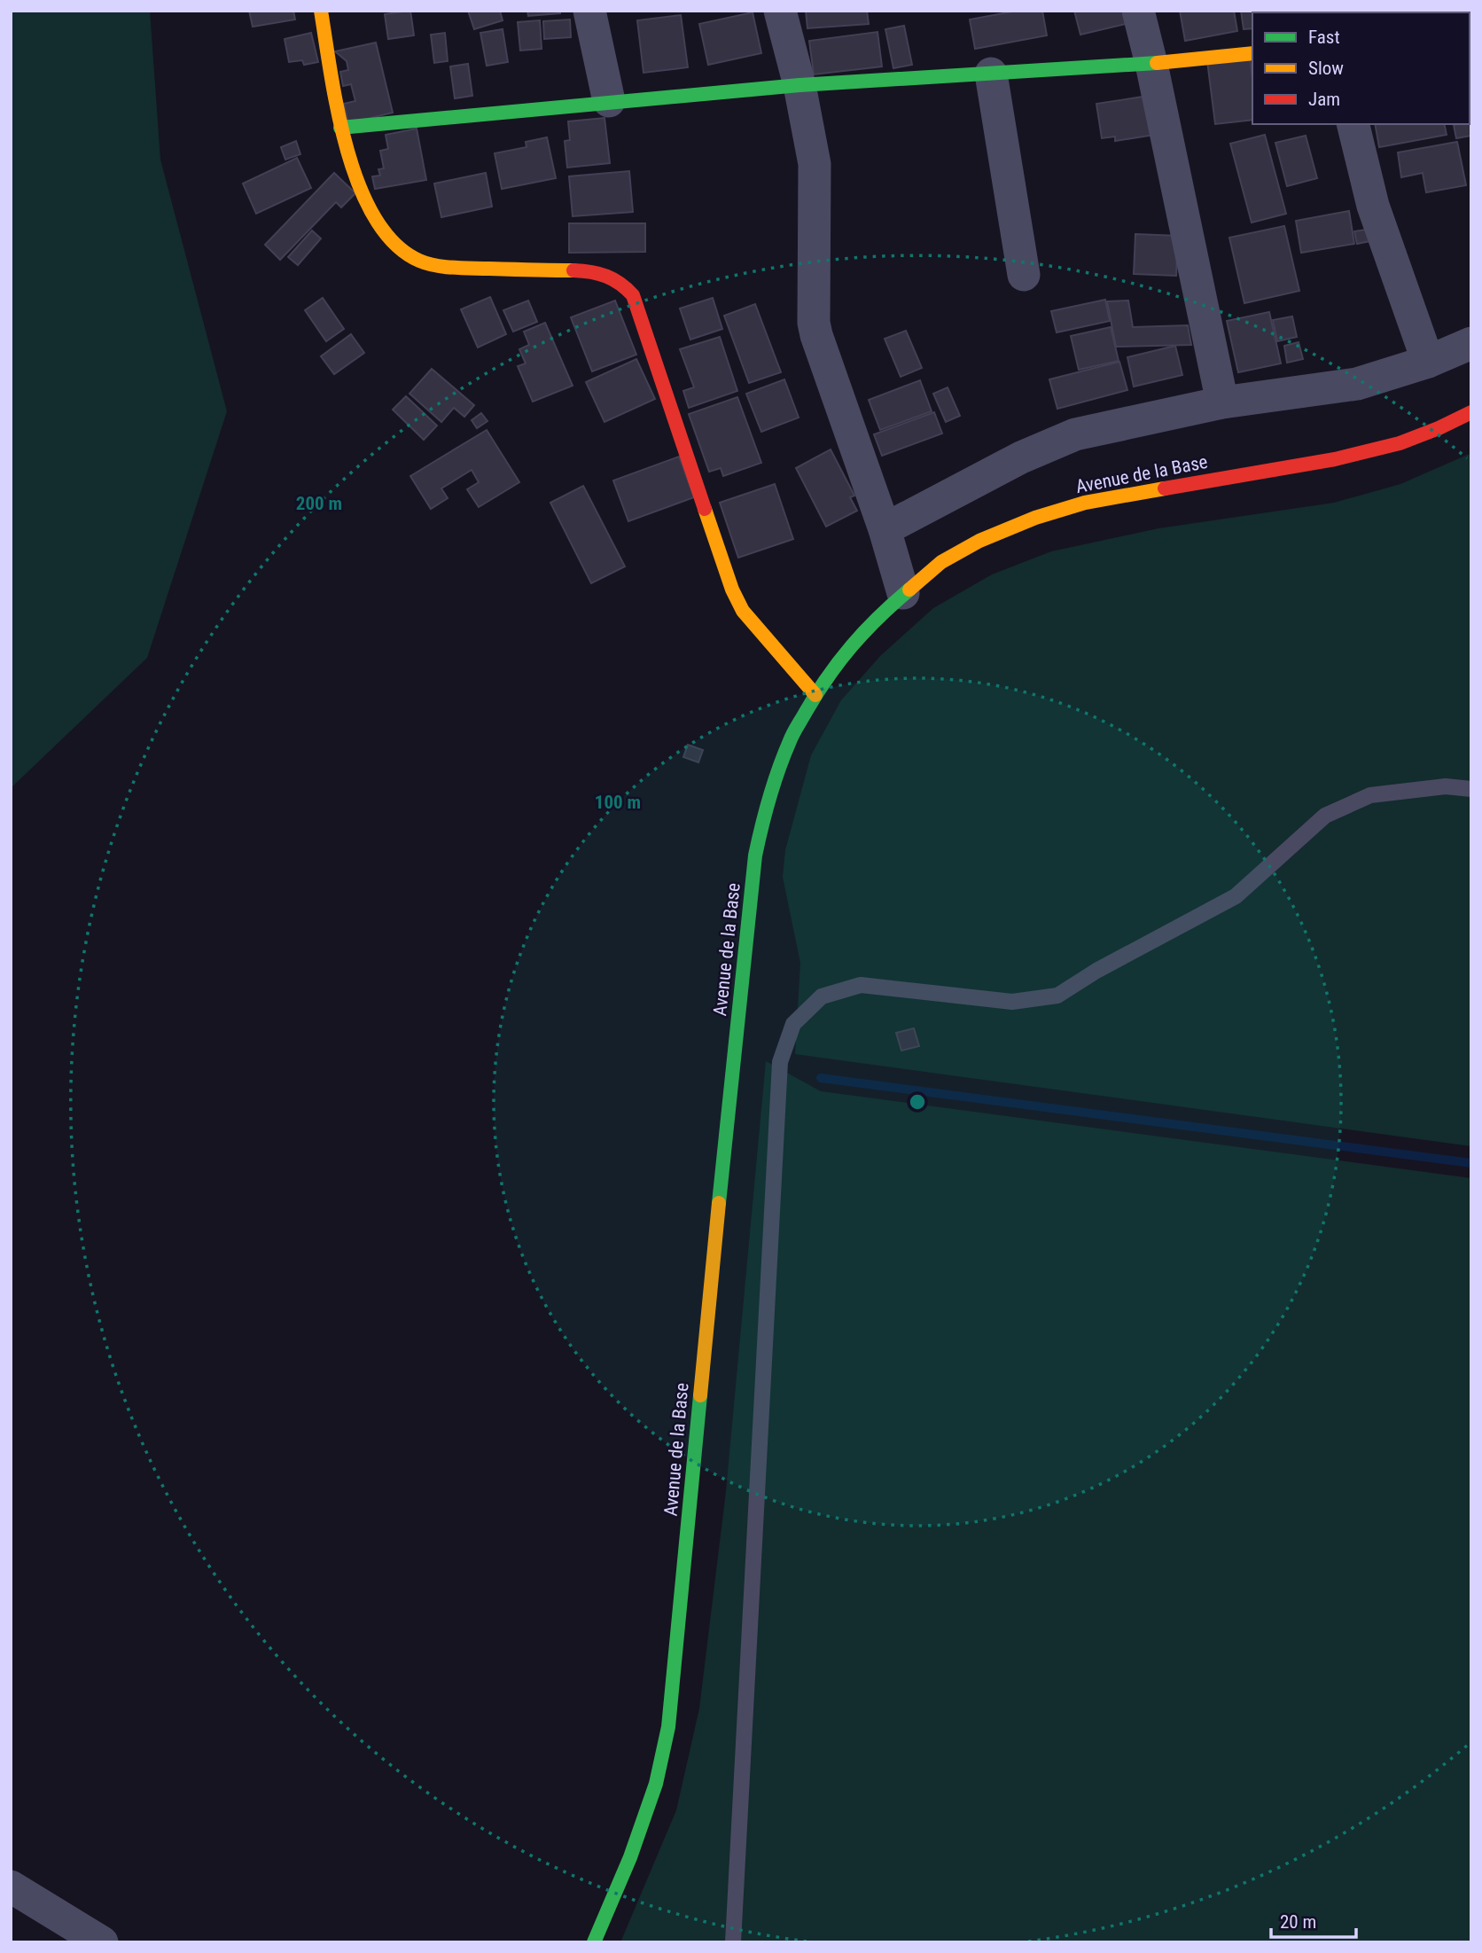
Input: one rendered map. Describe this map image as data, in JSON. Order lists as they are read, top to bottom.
{
  "streets": {
    "main road": ["Avenue de la Base"]
  },
  "legend": ["Fast", "Slow", "Jam"],
  "scale_bar": "20 m",
  "rings": ["200 m", "100 m"]
}
